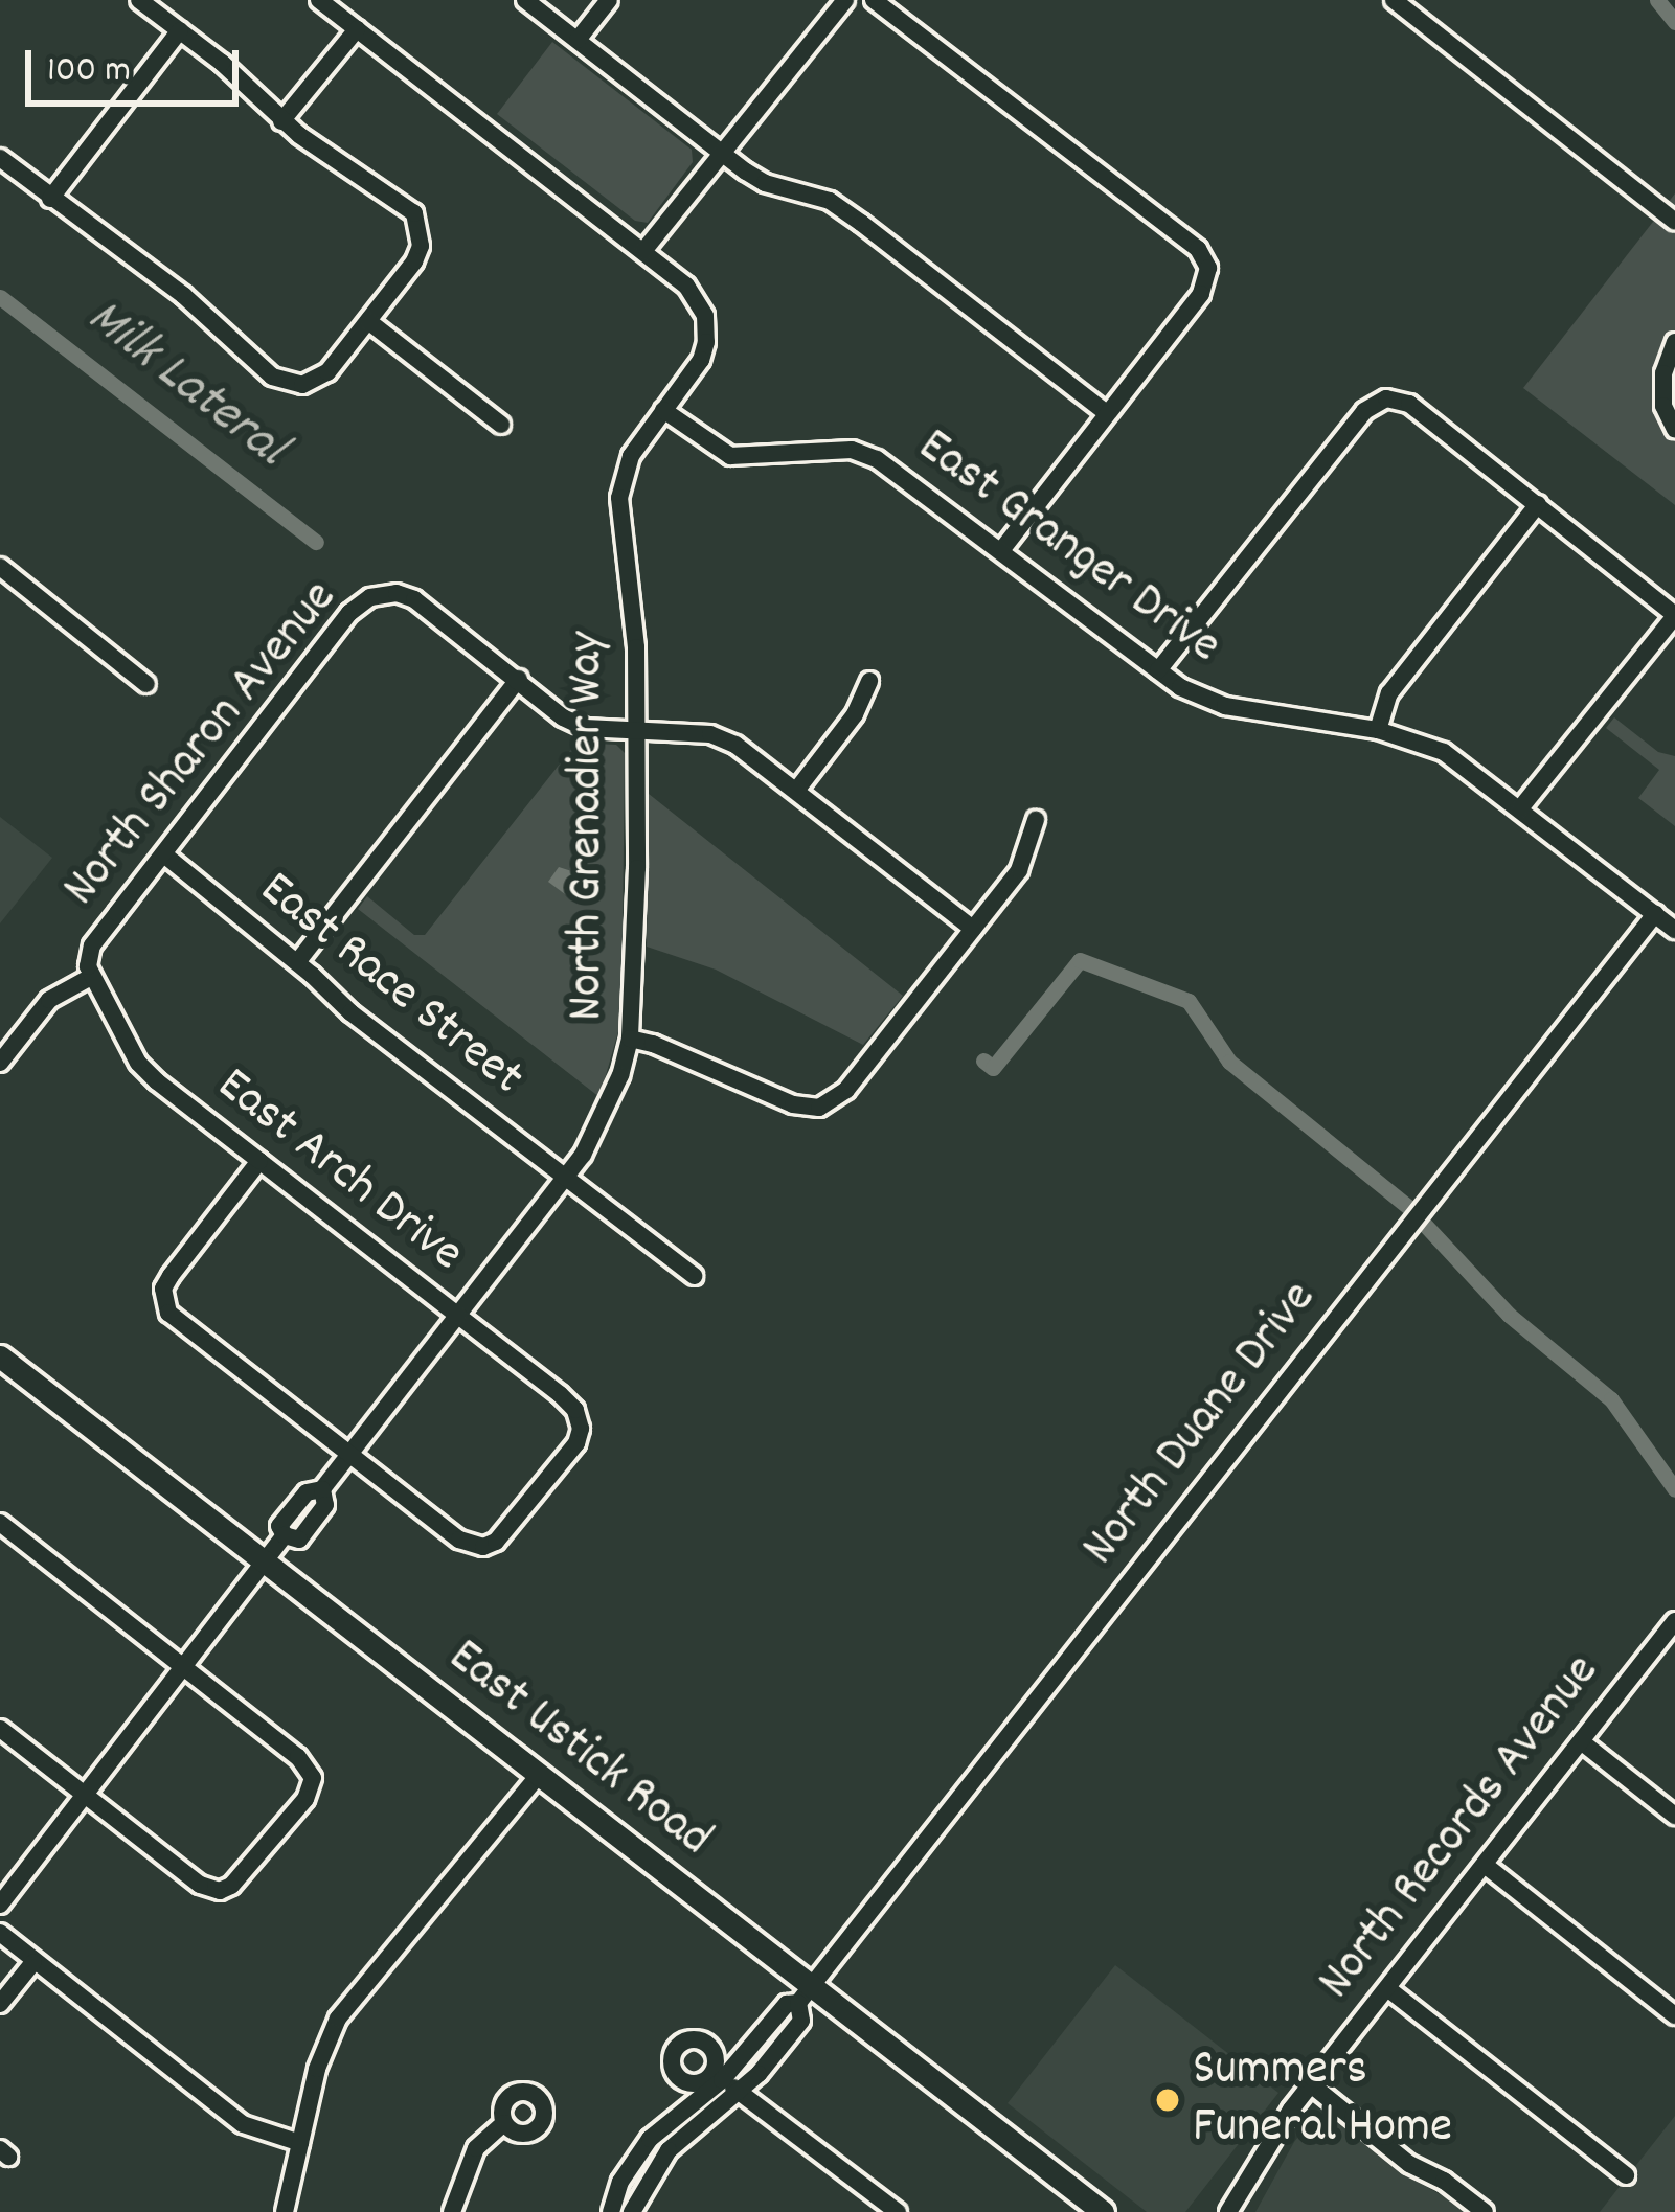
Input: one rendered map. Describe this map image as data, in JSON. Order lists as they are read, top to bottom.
{
  "streets": {
    "main road": ["East Ustick Road"],
    "street": [
      "East Granger Drive",
      "North Sharon Avenue",
      "North Grenadier Way",
      "East Race Street",
      "East Arch Drive",
      "North Duane Drive",
      "North Records Avenue"
    ]
  },
  "crossings": [
    ["East Granger Drive", "North Grenadier Way"],
    ["East Granger Drive", "North Duane Drive"],
    ["North Sharon Avenue", "East Race Street"],
    ["North Sharon Avenue", "East Arch Drive"],
    ["North Grenadier Way", "East Race Street"],
    ["North Grenadier Way", "East Arch Drive"],
    ["North Grenadier Way", "East Ustick Road"],
    ["North Duane Drive", "East Ustick Road"]
  ],
  "water": ["Milk Lateral"],
  "places": ["Summers Funeral Home"],
  "scale_bar": "100 m"
}
